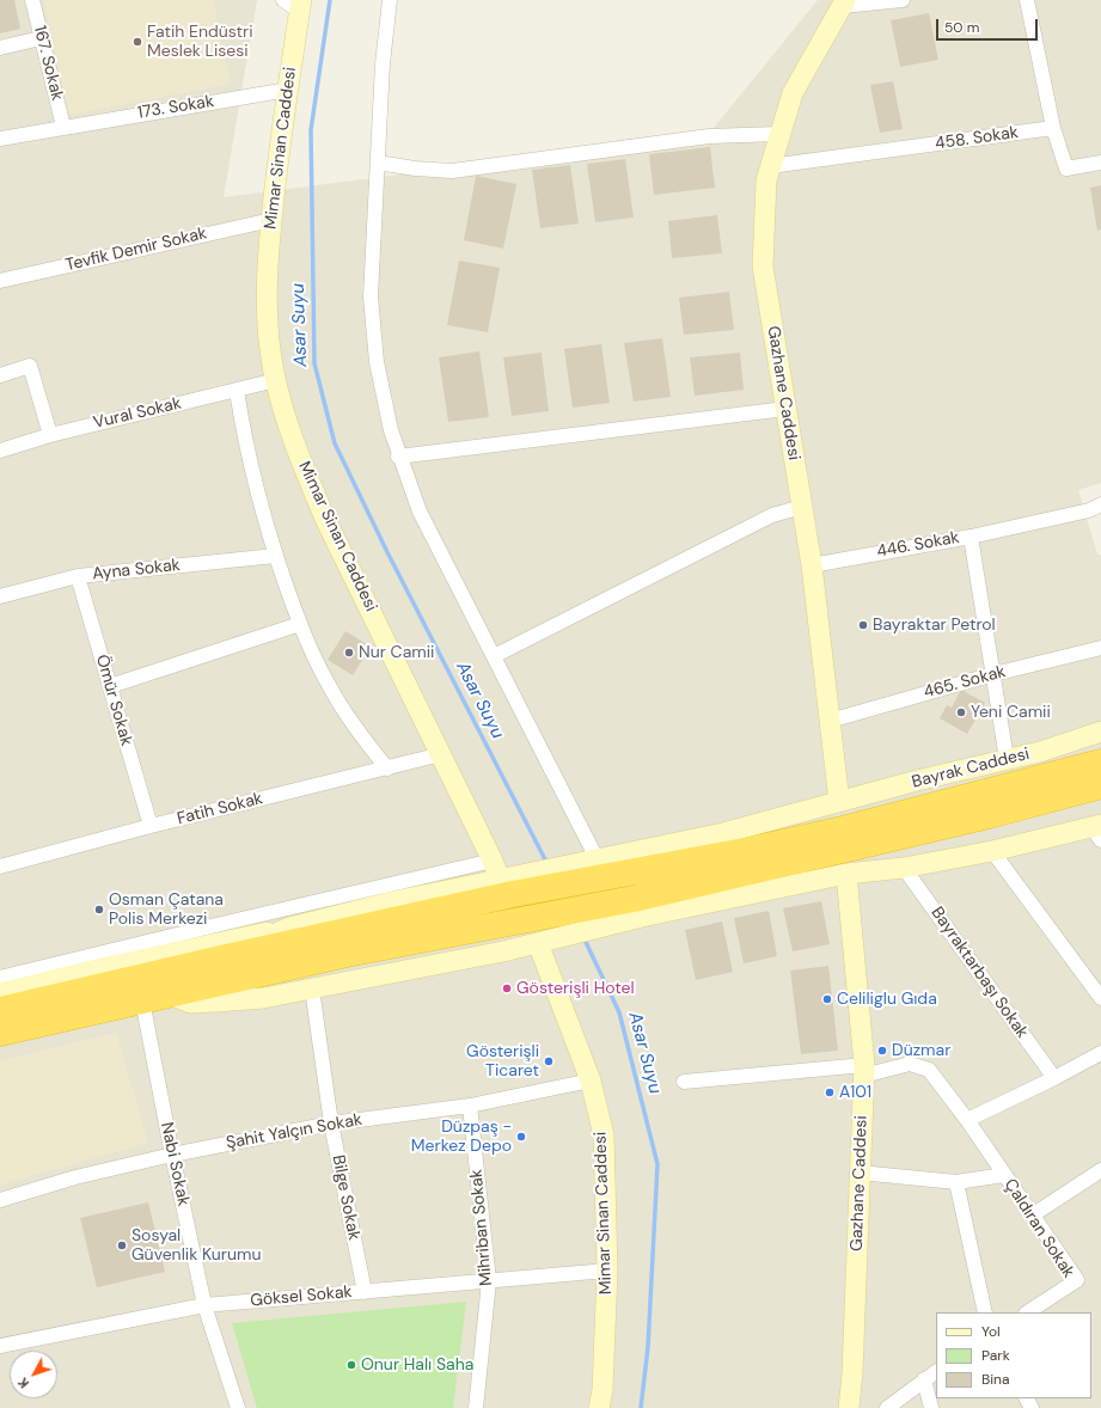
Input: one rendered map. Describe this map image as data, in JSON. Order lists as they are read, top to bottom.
{
  "streets": {
    "main road": ["Mimar Sinan Caddesi", "Gazhane Caddesi", "Bayrak Caddesi"],
    "street": [
      "167. Sokak",
      "173. Sokak",
      "458. Sokak",
      "Tevfik Demir Sokak",
      "Vural Sokak",
      "446. Sokak",
      "Ayna Sokak",
      "465. Sokak",
      "Ömür Sokak",
      "Fatih Sokak",
      "Bayraktarbaşı Sokak",
      "Şahit Yalçın Sokak",
      "Nabi Sokak",
      "Bilge Sokak",
      "Mihriban Sokak",
      "Çaldıran Sokak",
      "Göksel Sokak"
    ]
  },
  "crossings": [
    ["167. Sokak", "173. Sokak"],
    ["173. Sokak", "Mimar Sinan Caddesi"],
    ["458. Sokak", "Gazhane Caddesi"],
    ["Mimar Sinan Caddesi", "Tevfik Demir Sokak"],
    ["Mimar Sinan Caddesi", "Vural Sokak"],
    ["Mimar Sinan Caddesi", "Bayrak Caddesi"],
    ["Mimar Sinan Caddesi", "Fatih Sokak"],
    ["Mimar Sinan Caddesi", "Şahit Yalçın Sokak"],
    ["Mimar Sinan Caddesi", "Göksel Sokak"],
    ["Gazhane Caddesi", "446. Sokak"],
    ["Gazhane Caddesi", "465. Sokak"],
    ["Gazhane Caddesi", "Bayrak Caddesi"],
    ["Gazhane Caddesi", "Çaldıran Sokak"],
    ["446. Sokak", "465. Sokak"],
    ["446. Sokak", "Bayrak Caddesi"],
    ["Ayna Sokak", "Ömür Sokak"],
    ["Ömür Sokak", "Fatih Sokak"],
    ["Şahit Yalçın Sokak", "Nabi Sokak"],
    ["Şahit Yalçın Sokak", "Bilge Sokak"],
    ["Şahit Yalçın Sokak", "Mihriban Sokak"],
    ["Nabi Sokak", "Göksel Sokak"],
    ["Bilge Sokak", "Göksel Sokak"],
    ["Mihriban Sokak", "Göksel Sokak"]
  ],
  "water": ["Asar Suyu"],
  "places": [
    "Fatih Endüstri Meslek Lisesi",
    "Bayraktar Petrol",
    "Nur Camii",
    "Yeni Camii",
    "Osman Çatana Polis Merkezi",
    "Gösterişli Hotel",
    "Celiliglu Gıda",
    "Düzmar",
    "Gösterişli Ticaret",
    "A101",
    "Düzpaş - Merkez Depo",
    "Sosyal Güvenlik Kurumu",
    "Onur Halı Saha"
  ],
  "legend": ["Yol", "Park", "Bina"],
  "scale_bar": "50 m",
  "north": "bottom left"
}
